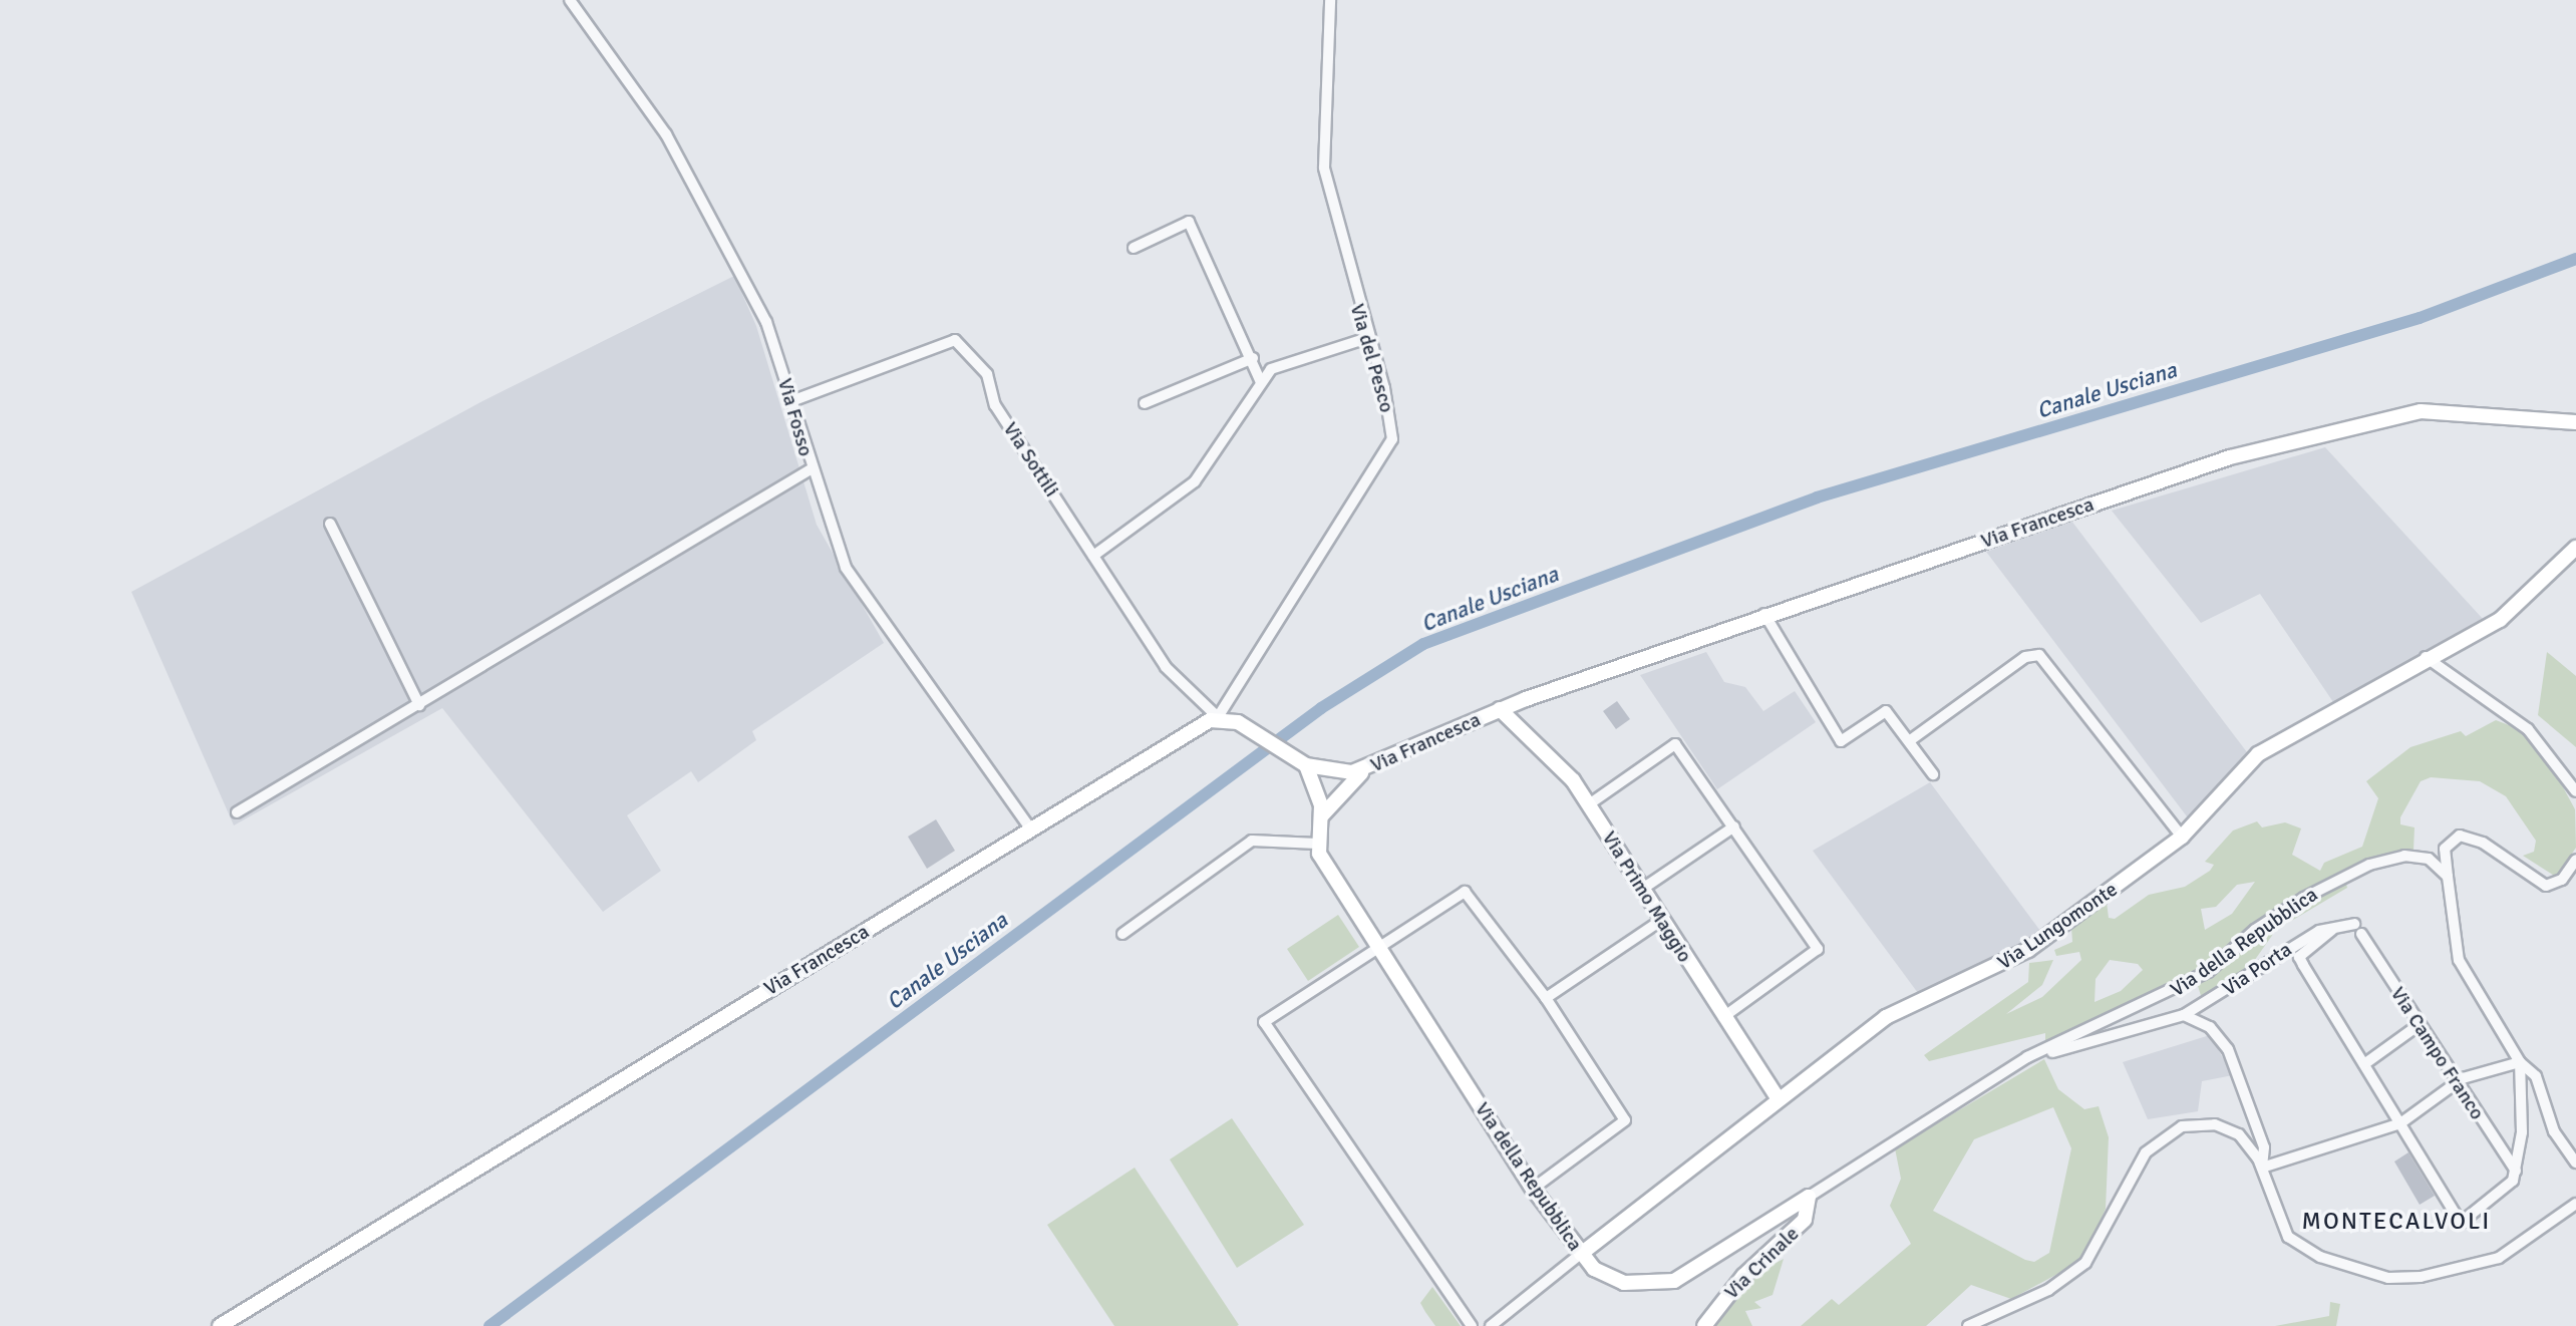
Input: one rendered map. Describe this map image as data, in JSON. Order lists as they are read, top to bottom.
{
  "streets": {
    "street": [
      "Via del Pesco",
      "Via Fosso",
      "Via Sottili",
      "Via Francesca",
      "Via Primo Maggio",
      "Via Lungomonte",
      "Via della Repubblica",
      "Via Porta",
      "Via Campo Franco",
      "Via Crinale"
    ]
  },
  "crossings": [
    ["Via del Pesco", "Via Sottili"],
    ["Via del Pesco", "Via Francesca"],
    ["Via Fosso", "Via Sottili"],
    ["Via Fosso", "Via Francesca"],
    ["Via Sottili", "Via Francesca"],
    ["Via Francesca", "Via Primo Maggio"],
    ["Via Primo Maggio", "Via Lungomonte"],
    ["Via Lungomonte", "Via della Repubblica"],
    ["Via della Repubblica", "Via Porta"],
    ["Via della Repubblica", "Via Crinale"]
  ],
  "districts": ["MONTECALVOLI"],
  "water": ["Canale Usciana"]
}
